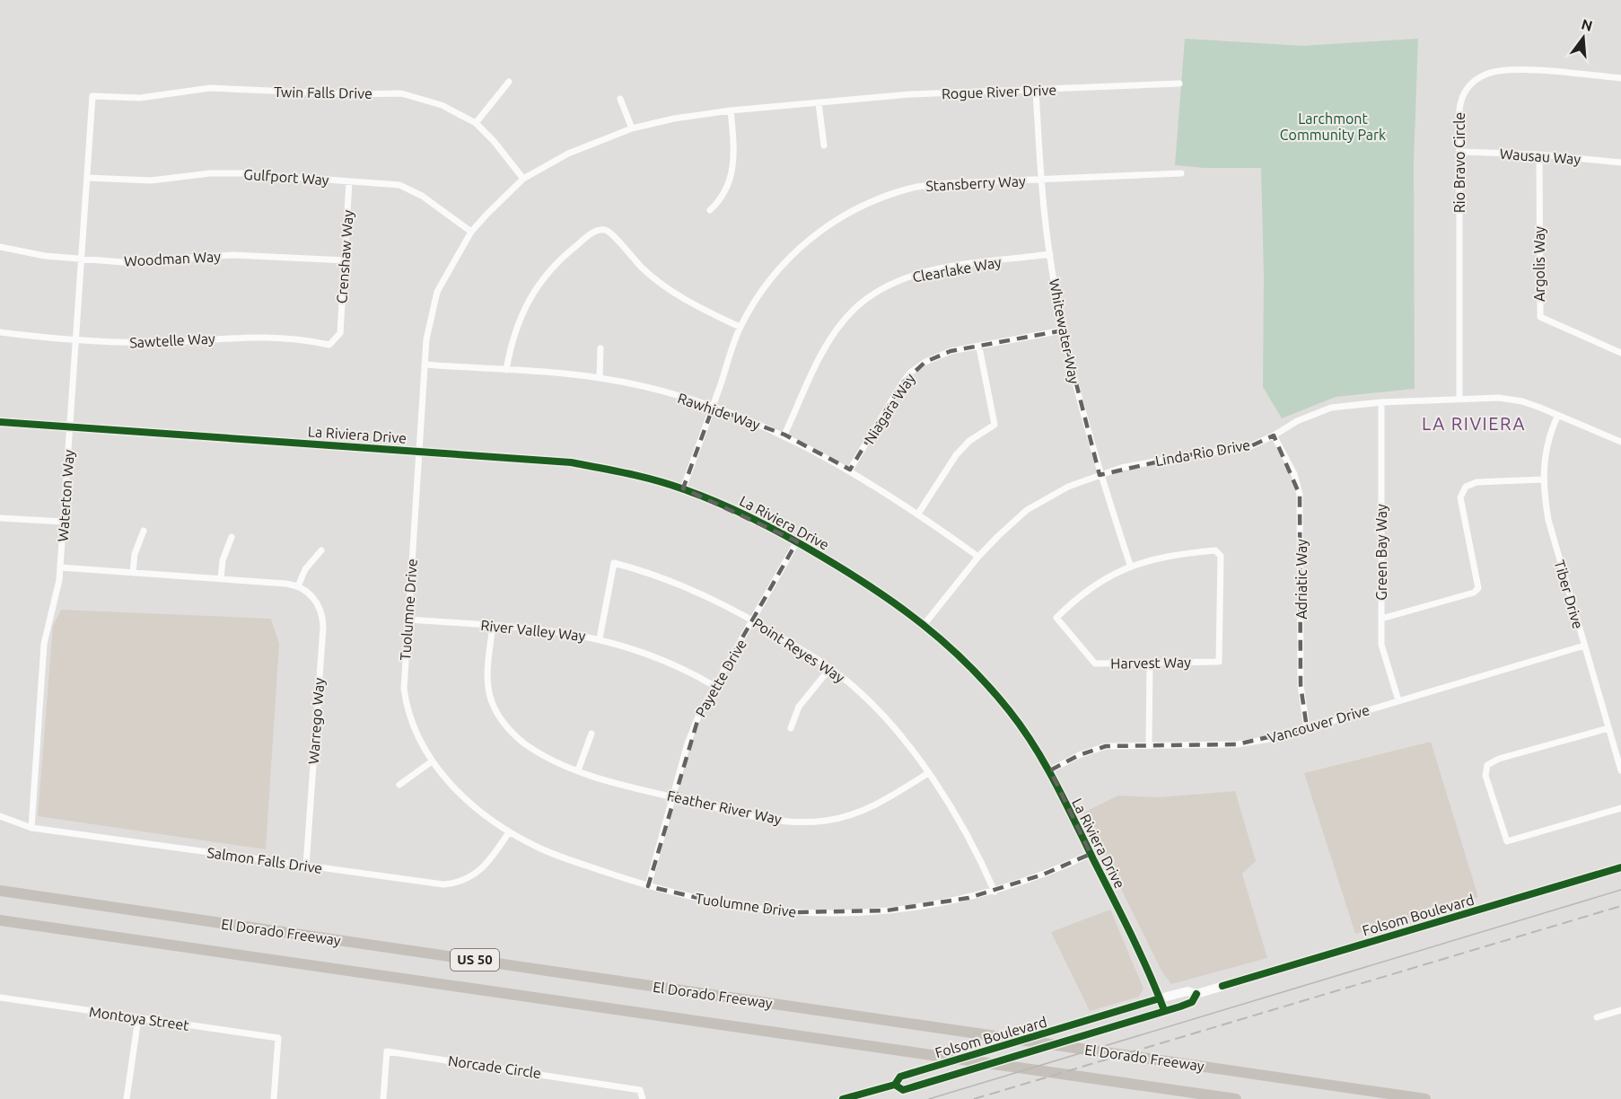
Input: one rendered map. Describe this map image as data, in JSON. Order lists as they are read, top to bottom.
{
  "streets": {
    "highway": ["El Dorado Freeway", "US 50"],
    "street": [
      "Rogue River Drive",
      "Twin Falls Drive",
      "Wausau Way",
      "Rio Bravo Circle",
      "Gulfport Way",
      "Stansberry Way",
      "Crenshaw Way",
      "Woodman Way",
      "Argolis Way",
      "Clearlake Way",
      "Whitewater Way",
      "Sawtelle Way",
      "Niagara Way",
      "Rawhide Way",
      "La Riviera Drive",
      "Linda Rio Drive",
      "Waterton Way",
      "Green Bay Way",
      "Adriatic Way",
      "Tiber Drive",
      "Tuolumne Drive",
      "River Valley Way",
      "Point Reyes Way",
      "Harvest Way",
      "Payette Drive",
      "Warrego Way",
      "Vancouver Drive",
      "Feather River Way",
      "Salmon Falls Drive",
      "Folsom Boulevard",
      "Montoya Street",
      "Norcade Circle"
    ]
  },
  "crossings": [
    ["Rogue River Drive", "Twin Falls Drive"],
    ["Rogue River Drive", "Gulfport Way"],
    ["Rogue River Drive", "Whitewater Way"],
    ["Rogue River Drive", "Rawhide Way"],
    ["Rogue River Drive", "La Riviera Drive"],
    ["Rogue River Drive", "Tuolumne Drive"],
    ["Twin Falls Drive", "Waterton Way"],
    ["Wausau Way", "Rio Bravo Circle"],
    ["Wausau Way", "Argolis Way"],
    ["Rio Bravo Circle", "Linda Rio Drive"],
    ["Gulfport Way", "Crenshaw Way"],
    ["Gulfport Way", "Waterton Way"],
    ["Stansberry Way", "Whitewater Way"],
    ["Stansberry Way", "Rawhide Way"],
    ["Stansberry Way", "La Riviera Drive"],
    ["Crenshaw Way", "Woodman Way"],
    ["Crenshaw Way", "Sawtelle Way"],
    ["Woodman Way", "Waterton Way"],
    ["Clearlake Way", "Whitewater Way"],
    ["Clearlake Way", "Rawhide Way"],
    ["Whitewater Way", "Niagara Way"],
    ["Whitewater Way", "Linda Rio Drive"],
    ["Whitewater Way", "Harvest Way"],
    ["Sawtelle Way", "Waterton Way"],
    ["Niagara Way", "Rawhide Way"],
    ["Rawhide Way", "Linda Rio Drive"],
    ["La Riviera Drive", "Linda Rio Drive"],
    ["La Riviera Drive", "Waterton Way"],
    ["La Riviera Drive", "Tuolumne Drive"],
    ["La Riviera Drive", "Payette Drive"],
    ["La Riviera Drive", "Vancouver Drive"],
    ["La Riviera Drive", "Folsom Boulevard"],
    ["Linda Rio Drive", "Green Bay Way"],
    ["Linda Rio Drive", "Adriatic Way"],
    ["Linda Rio Drive", "Tiber Drive"],
    ["Waterton Way", "Salmon Falls Drive"],
    ["Green Bay Way", "Vancouver Drive"],
    ["Adriatic Way", "Vancouver Drive"],
    ["Tiber Drive", "Vancouver Drive"],
    ["Tuolumne Drive", "River Valley Way"],
    ["Tuolumne Drive", "Point Reyes Way"],
    ["Tuolumne Drive", "Payette Drive"],
    ["Tuolumne Drive", "Salmon Falls Drive"],
    ["River Valley Way", "Point Reyes Way"],
    ["River Valley Way", "Payette Drive"],
    ["River Valley Way", "Feather River Way"],
    ["Point Reyes Way", "Payette Drive"],
    ["Point Reyes Way", "Feather River Way"],
    ["Payette Drive", "Feather River Way"],
    ["Warrego Way", "Salmon Falls Drive"]
  ],
  "districts": ["LA RIVIERA"],
  "parks": ["Larchmont Community Park"],
  "north": "top"
}
